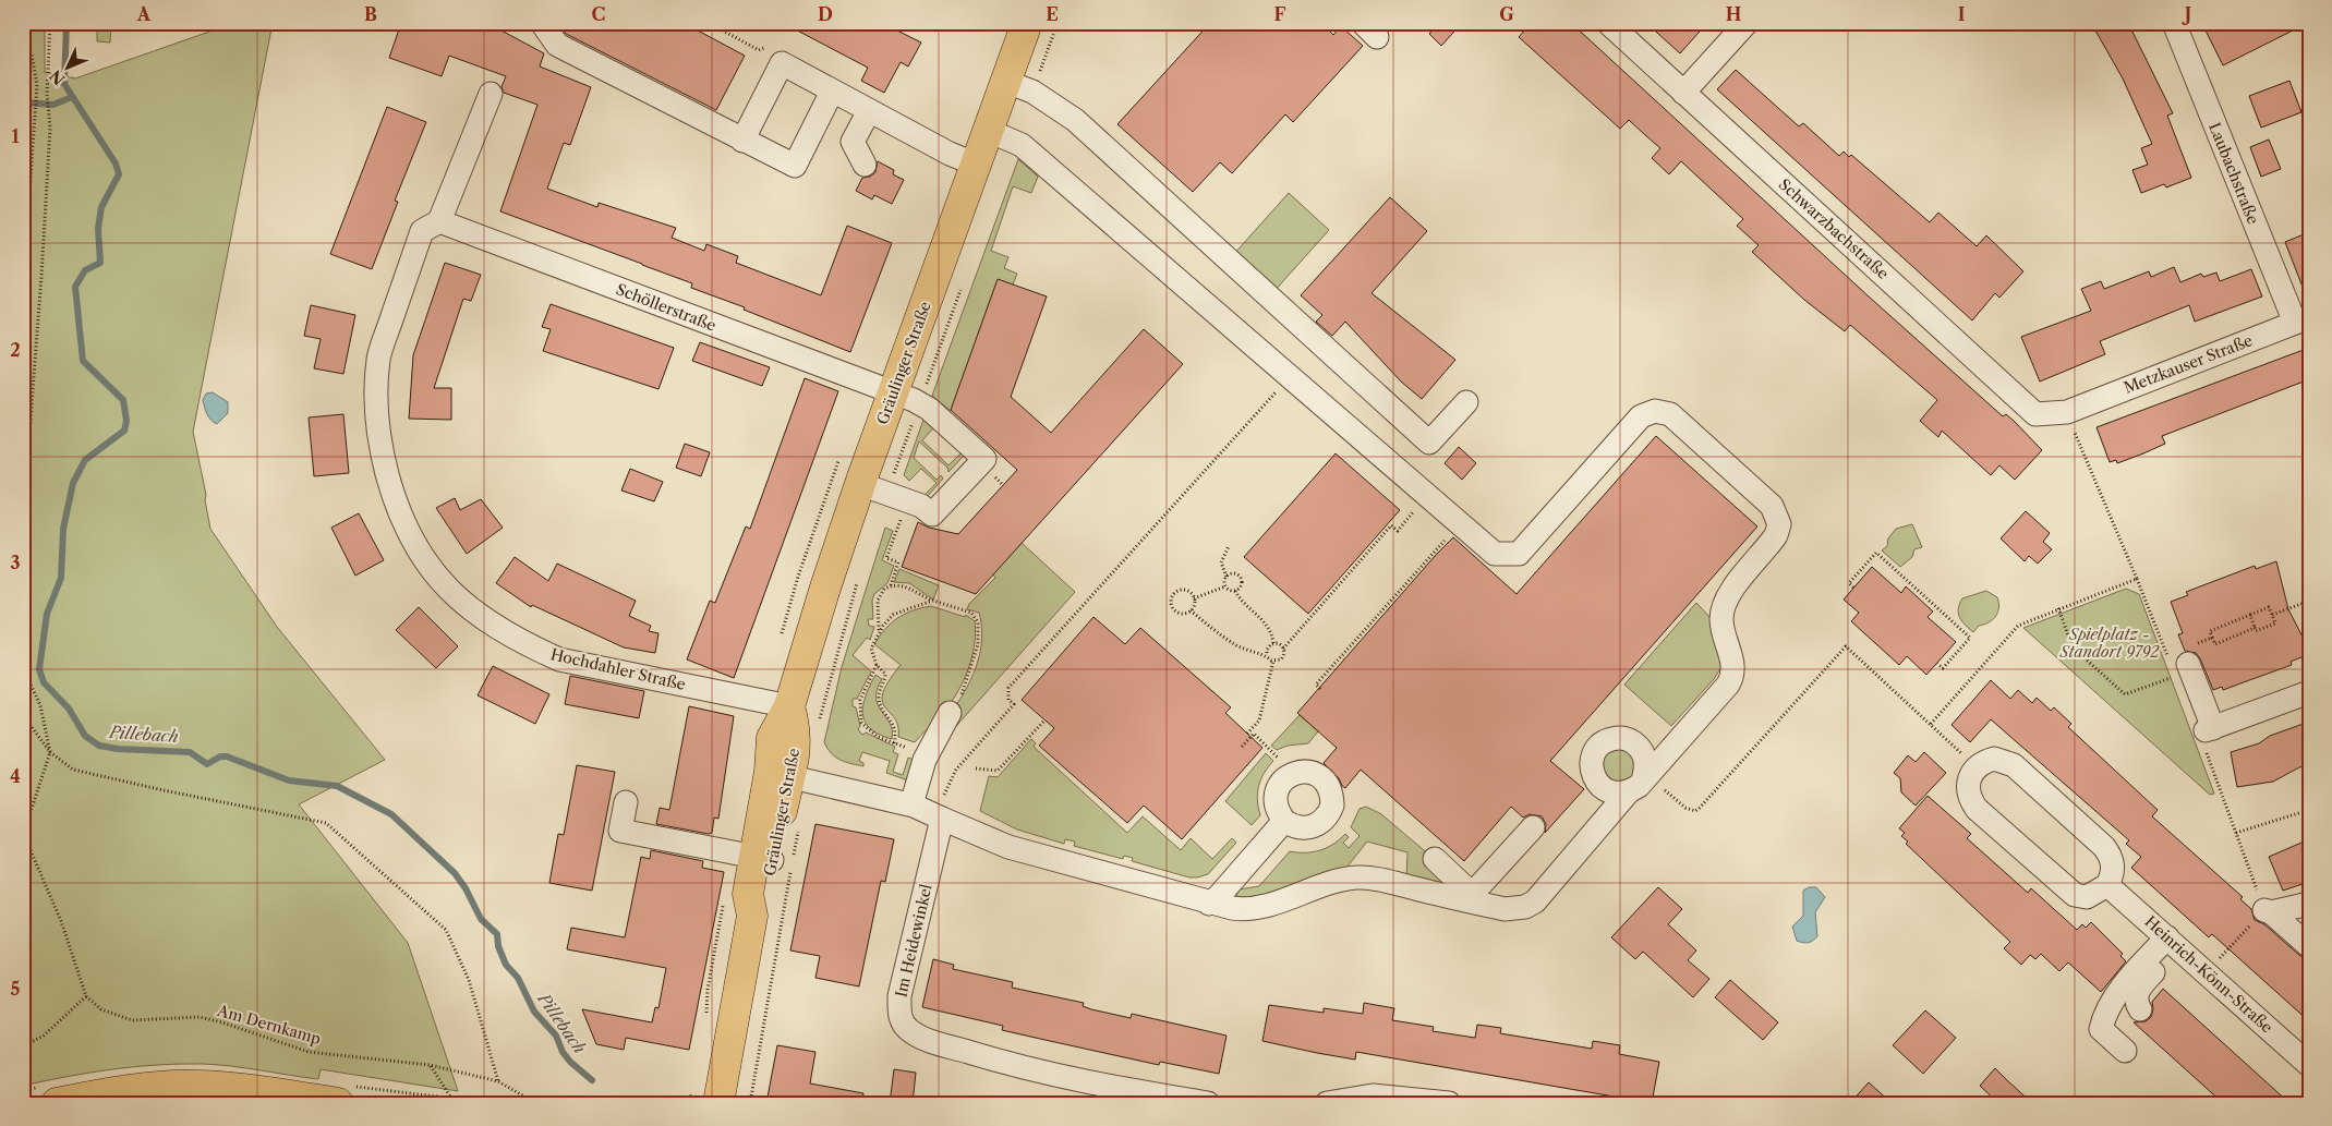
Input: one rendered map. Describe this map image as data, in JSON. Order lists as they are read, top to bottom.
{
  "streets": {
    "main road": ["Gräulinger Straße"],
    "street": [
      "Laubachstraße",
      "Schwarzbachstraße",
      "Schöllerstraße",
      "Metzkauser Straße",
      "Hochdahler Straße",
      "Im Heidewinkel",
      "Heinrich-Könn-Straße"
    ],
    "path": ["Am Dernkamp"]
  },
  "crossings": [
    ["Laubachstraße", "Metzkauser Straße"],
    ["Schwarzbachstraße", "Metzkauser Straße"],
    ["Schöllerstraße", "Gräulinger Straße"],
    ["Schöllerstraße", "Hochdahler Straße"],
    ["Gräulinger Straße", "Hochdahler Straße"]
  ],
  "water": ["Pillebach"],
  "parks": ["Spielplatz - Standort 9792"],
  "north": "bottom left",
  "grid": {
    "columns": [
      "A",
      "B",
      "C",
      "D",
      "E",
      "F",
      "G",
      "H",
      "I",
      "J"
    ],
    "rows": [
      "1",
      "2",
      "3",
      "4",
      "5"
    ]
  }
}
